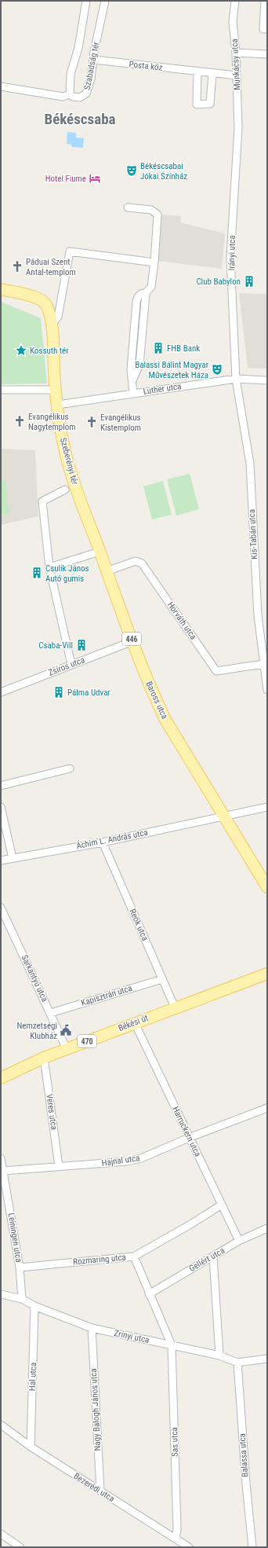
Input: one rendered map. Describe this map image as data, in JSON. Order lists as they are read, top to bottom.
{
  "streets": {
    "main road": [
      "Szeberényi tér",
      "446",
      "Baross utca",
      "Békési út",
      "470"
    ],
    "street": [
      "Munkácsy utca",
      "Szabadság tér",
      "Posta köz",
      "Irányi utca",
      "Luther utca",
      "Kis-Tabán utca",
      "Horváth utca",
      "Zsíros utca",
      "Áchim L. András utca",
      "Reök utca",
      "Sarkantyú utca",
      "Kapisztrán utca",
      "Veres utca",
      "Harruckern utca",
      "Hajnal utca",
      "Leiningen utca",
      "Rozmaring utca",
      "Gellért utca",
      "Zrínyi utca",
      "Hal utca",
      "Nagy Balogh János utca",
      "Sas utca",
      "Balassa utca",
      "Bezerédi utca"
    ]
  },
  "crossings": [
    ["Munkácsy utca", "Posta köz"],
    ["Munkácsy utca", "Irányi utca"],
    ["Szabadság tér", "Posta köz"],
    ["Irányi utca", "Luther utca"],
    ["Irányi utca", "Kis-Tabán utca"],
    ["Luther utca", "Szeberényi tér"],
    ["Luther utca", "Kis-Tabán utca"],
    ["Luther utca", "446"],
    ["Szeberényi tér", "446"],
    ["Szeberényi tér", "Baross utca"],
    ["Kis-Tabán utca", "Horváth utca"],
    ["Horváth utca", "Baross utca"],
    ["Zsíros utca", "Baross utca"],
    ["Baross utca", "Áchim L. András utca"],
    ["Áchim L. András utca", "Reök utca"],
    ["Reök utca", "Kapisztrán utca"],
    ["Reök utca", "Békési út"],
    ["Sarkantyú utca", "Kapisztrán utca"],
    ["Sarkantyú utca", "Békési út"],
    ["Békési út", "Veres utca"],
    ["Békési út", "Harruckern utca"],
    ["Veres utca", "Hajnal utca"],
    ["Harruckern utca", "Hajnal utca"],
    ["Harruckern utca", "Rozmaring utca"],
    ["Harruckern utca", "Gellért utca"],
    ["Hajnal utca", "Leiningen utca"],
    ["Leiningen utca", "Rozmaring utca"],
    ["Leiningen utca", "Zrínyi utca"],
    ["Zrínyi utca", "Hal utca"],
    ["Zrínyi utca", "Nagy Balogh János utca"],
    ["Zrínyi utca", "Sas utca"],
    ["Zrínyi utca", "Balassa utca"],
    ["Hal utca", "Bezerédi utca"],
    ["Nagy Balogh János utca", "Bezerédi utca"],
    ["Sas utca", "Bezerédi utca"]
  ],
  "districts": ["Békéscsaba"],
  "places": {
    "theatre": ["Békéscsabai Jókai Színház", "Balassi Bálint Magyar Művészetek Háza"],
    "hotel": ["Hotel Fiume"],
    "church": ["Páduai Szent Antal-templom", "Evangélikus Nagytemplom", "Evangélikus Kistemplom"],
    "building": [
      "Club Babylon",
      "FHB Bank",
      "Csulik János Autó gumis",
      "Csaba-Vill",
      "Pálma Udvar"
    ],
    "place": ["Kossuth tér"],
    "public building": ["Nemzetségi Klubház"]
  }
}
